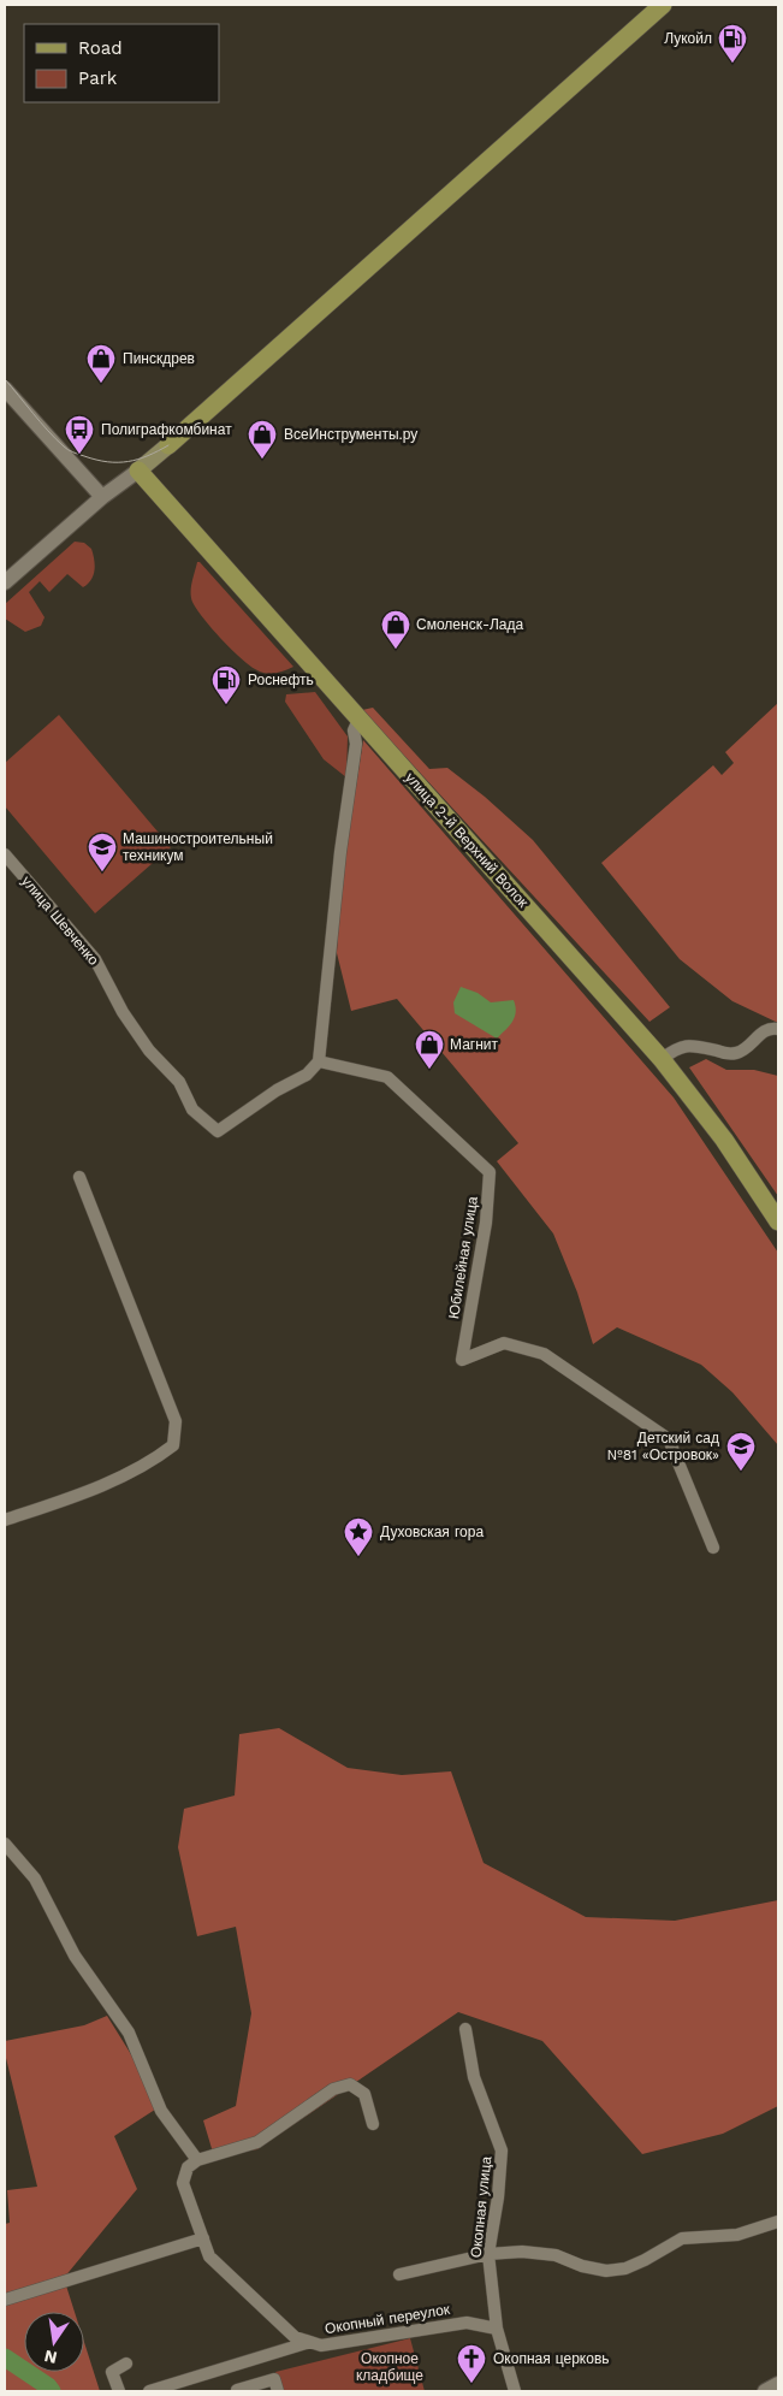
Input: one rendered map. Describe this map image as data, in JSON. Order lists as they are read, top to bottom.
{
  "streets": {
    "main road": ["улица 2-й Верхний Волок"],
    "street": [
      "улица Шевченко",
      "Юбилейная улица",
      "Окопная улица",
      "Окопный переулок"
    ]
  },
  "crossings": [
    ["улица Шевченко", "Юбилейная улица"],
    ["Окопная улица", "Окопный переулок"]
  ],
  "parks": ["Окопное кладбище"],
  "places": {
    "fuel station": ["Лукойл", "Роснефть"],
    "shop": [
      "Пинскдрев",
      "ВсеИнструменты.ру",
      "Смоленск-Лада",
      "Магнит"
    ],
    "bus stop": ["Полиграфкомбинат"],
    "school or university": ["Машиностроительный техникум", "Детский сад №81 «Островок»"],
    "place": ["Духовская гора"],
    "church": ["Окопная церковь"]
  },
  "legend": ["Road", "Park"],
  "north": "bottom"
}
